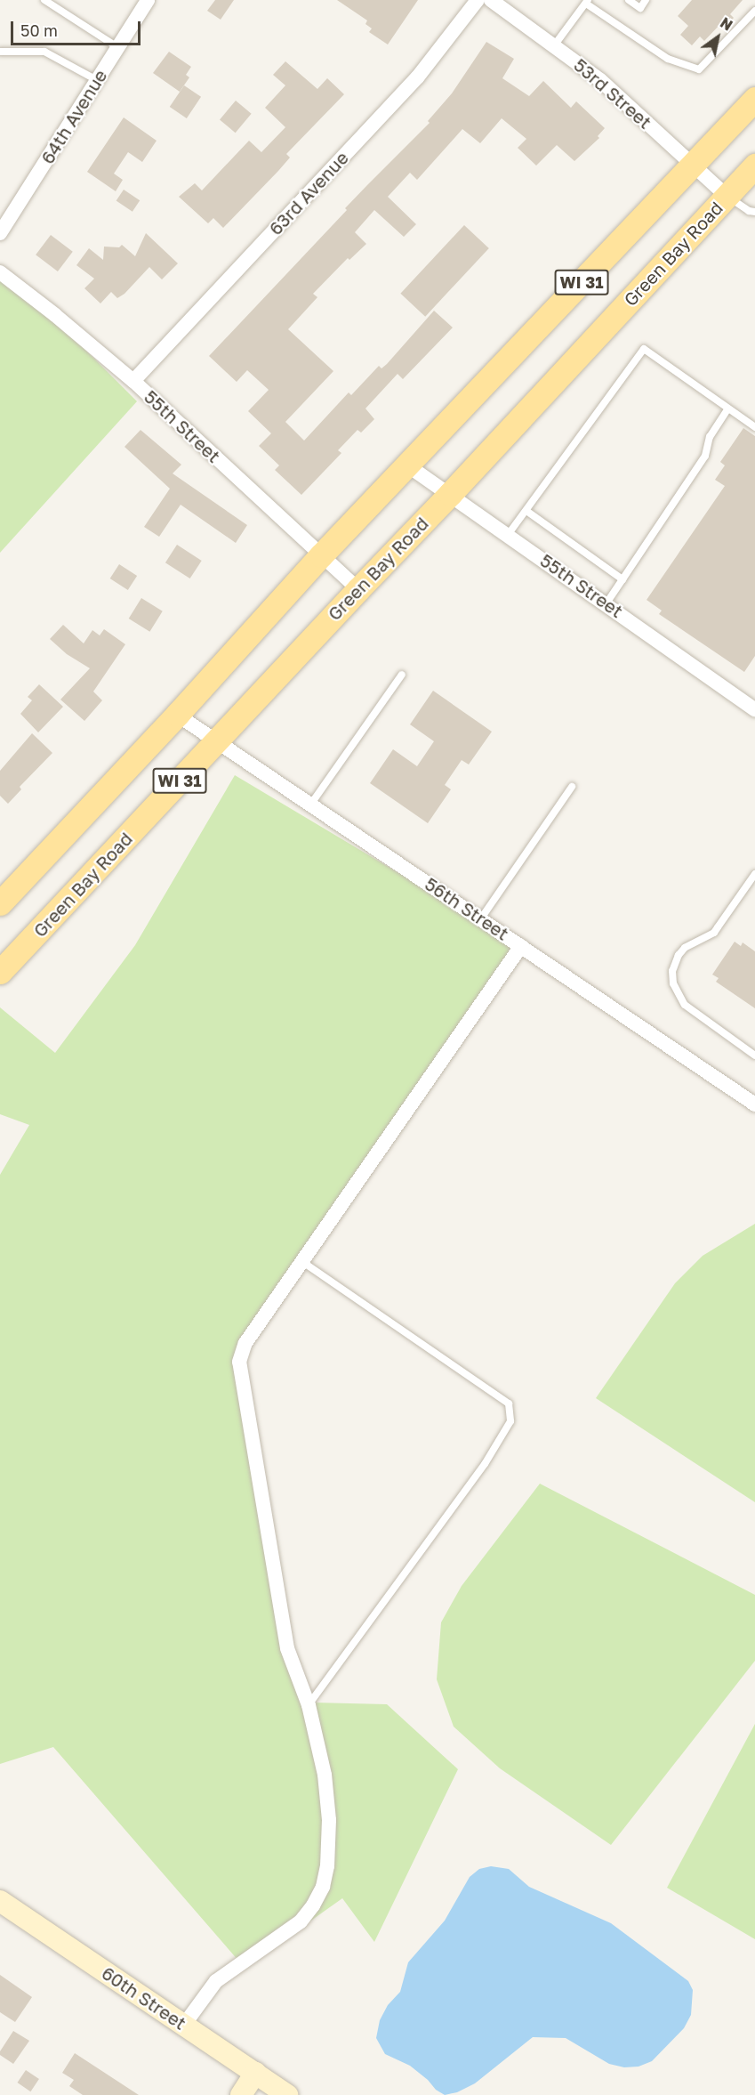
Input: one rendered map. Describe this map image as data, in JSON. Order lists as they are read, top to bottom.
{
  "streets": {
    "main road": ["Green Bay Road", "WI 31"],
    "street": [
      "53rd Street",
      "64th Avenue",
      "63rd Avenue",
      "55th Street",
      "56th Street",
      "60th Street"
    ]
  },
  "crossings": [
    ["53rd Street", "Green Bay Road"],
    ["53rd Street", "WI 31"],
    ["63rd Avenue", "55th Street"],
    ["Green Bay Road", "55th Street"],
    ["Green Bay Road", "56th Street"],
    ["WI 31", "55th Street"],
    ["WI 31", "56th Street"]
  ],
  "scale_bar": "50 m",
  "north": "top right"
}
